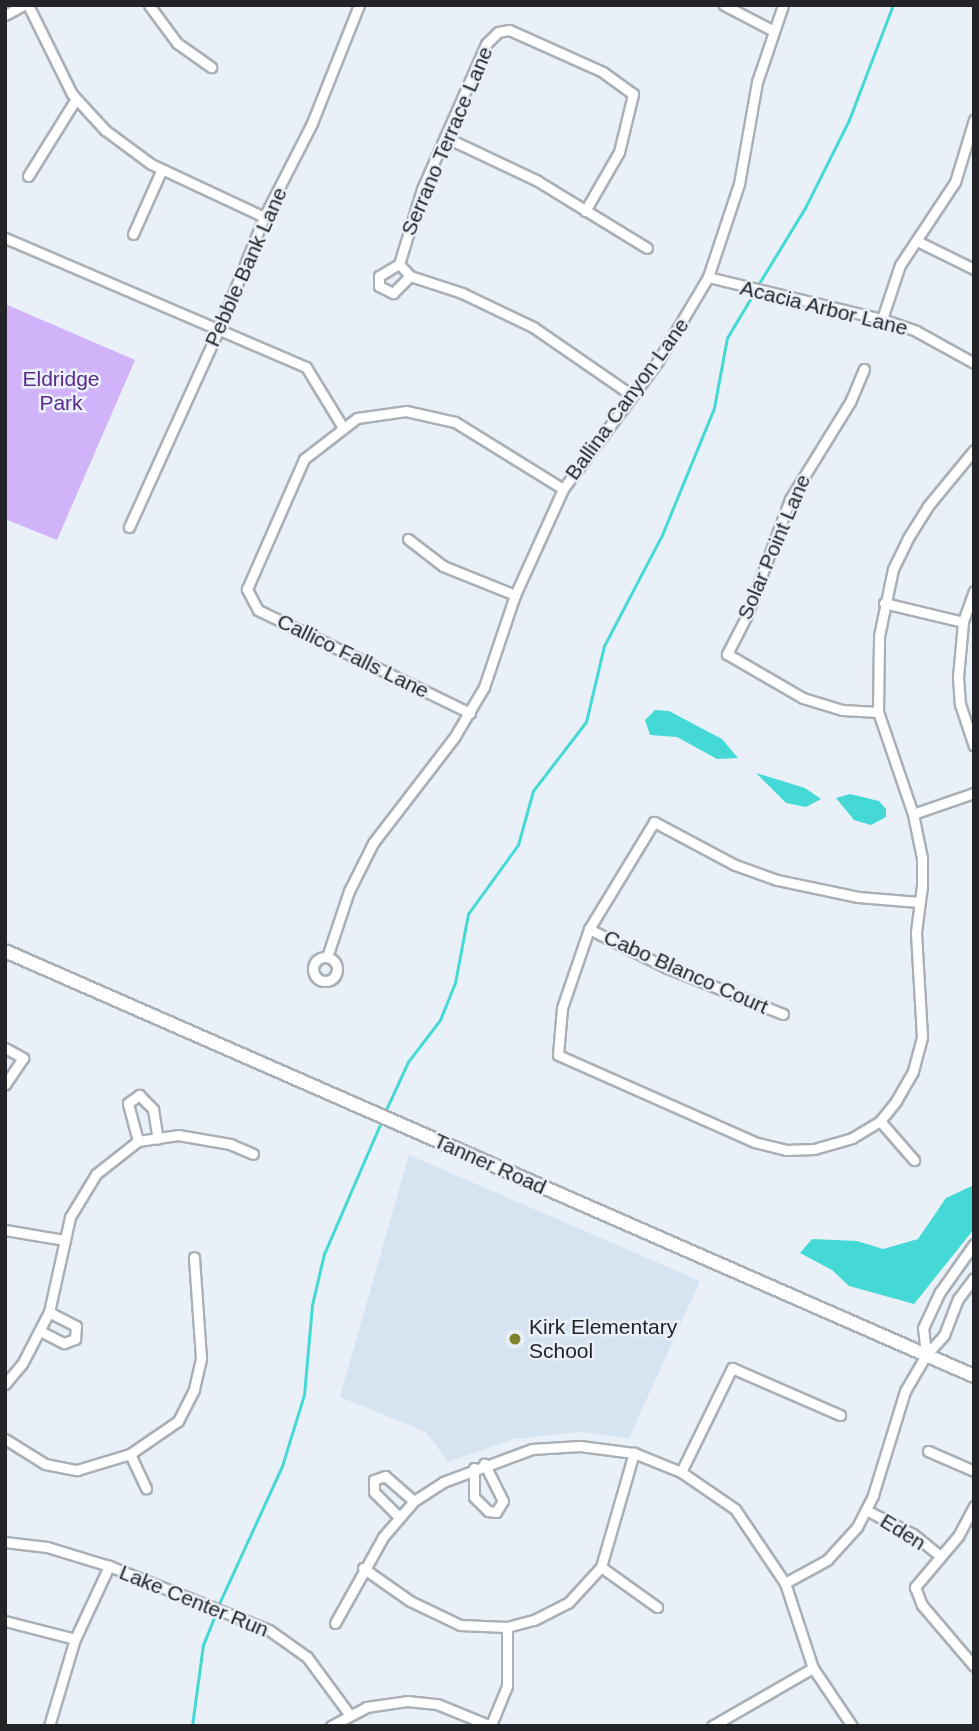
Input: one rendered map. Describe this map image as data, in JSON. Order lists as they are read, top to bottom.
{
  "streets": {
    "main road": ["Tanner Road"],
    "street": [
      "Serrano Terrace Lane",
      "Pebble Bank Lane",
      "Acacia Arbor Lane",
      "Ballina Canyon Lane",
      "Solar Point Lane",
      "Callico Falls Lane",
      "Cabo Blanco Court",
      "Eden",
      "Lake Center Run"
    ]
  },
  "crossings": [
    ["Acacia Arbor Lane", "Ballina Canyon Lane"],
    ["Ballina Canyon Lane", "Callico Falls Lane"]
  ],
  "parks": ["Eldridge Park"],
  "places": ["Kirk Elementary School"]
}
